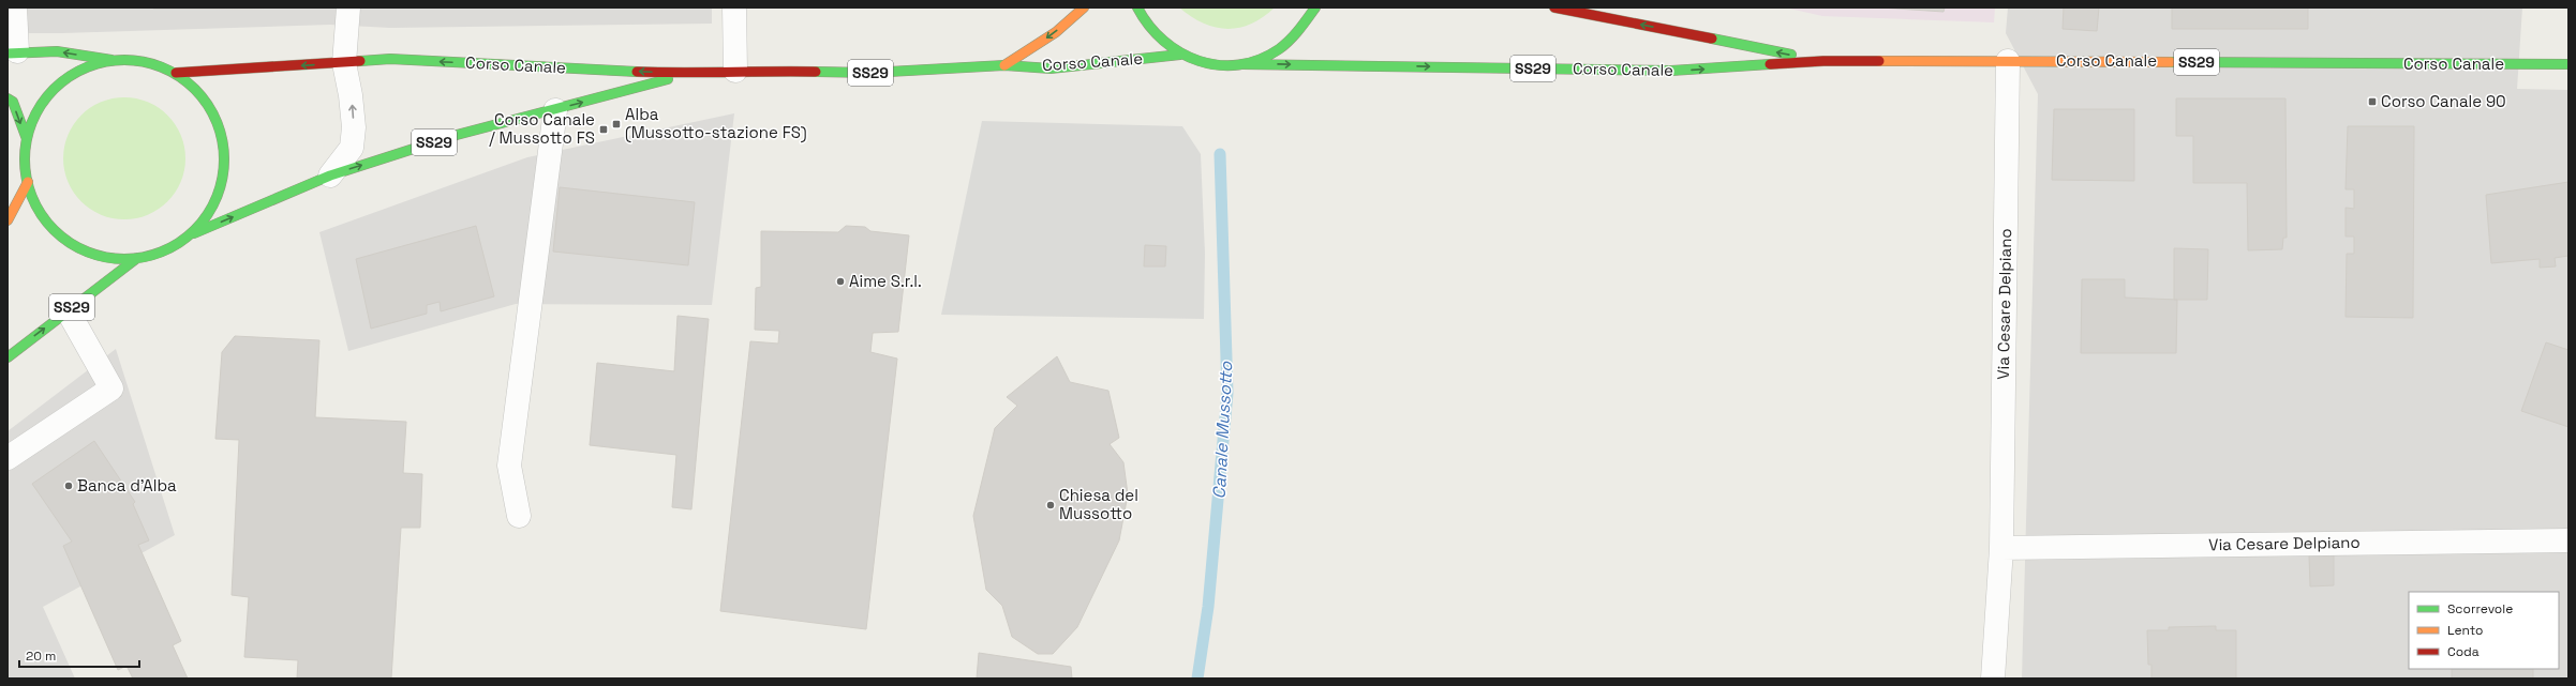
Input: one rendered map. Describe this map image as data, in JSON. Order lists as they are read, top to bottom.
{
  "streets": {
    "main road": ["Corso Canale", "SS29"],
    "street": ["Via Cesare Delpiano"]
  },
  "crossings": [
    ["Corso Canale", "Via Cesare Delpiano"]
  ],
  "water": ["Canale Mussotto"],
  "places": {
    "transit": ["Corso Canale 90", "Alba (Mussotto-stazione FS)", "Corso Canale / Mussotto FS"],
    "other": ["Aime S.r.l.", "Banca d'Alba", "Chiesa del Mussotto"]
  },
  "legend": ["Scorrevole", "Lento", "Coda"],
  "scale_bar": "20 m"
}
